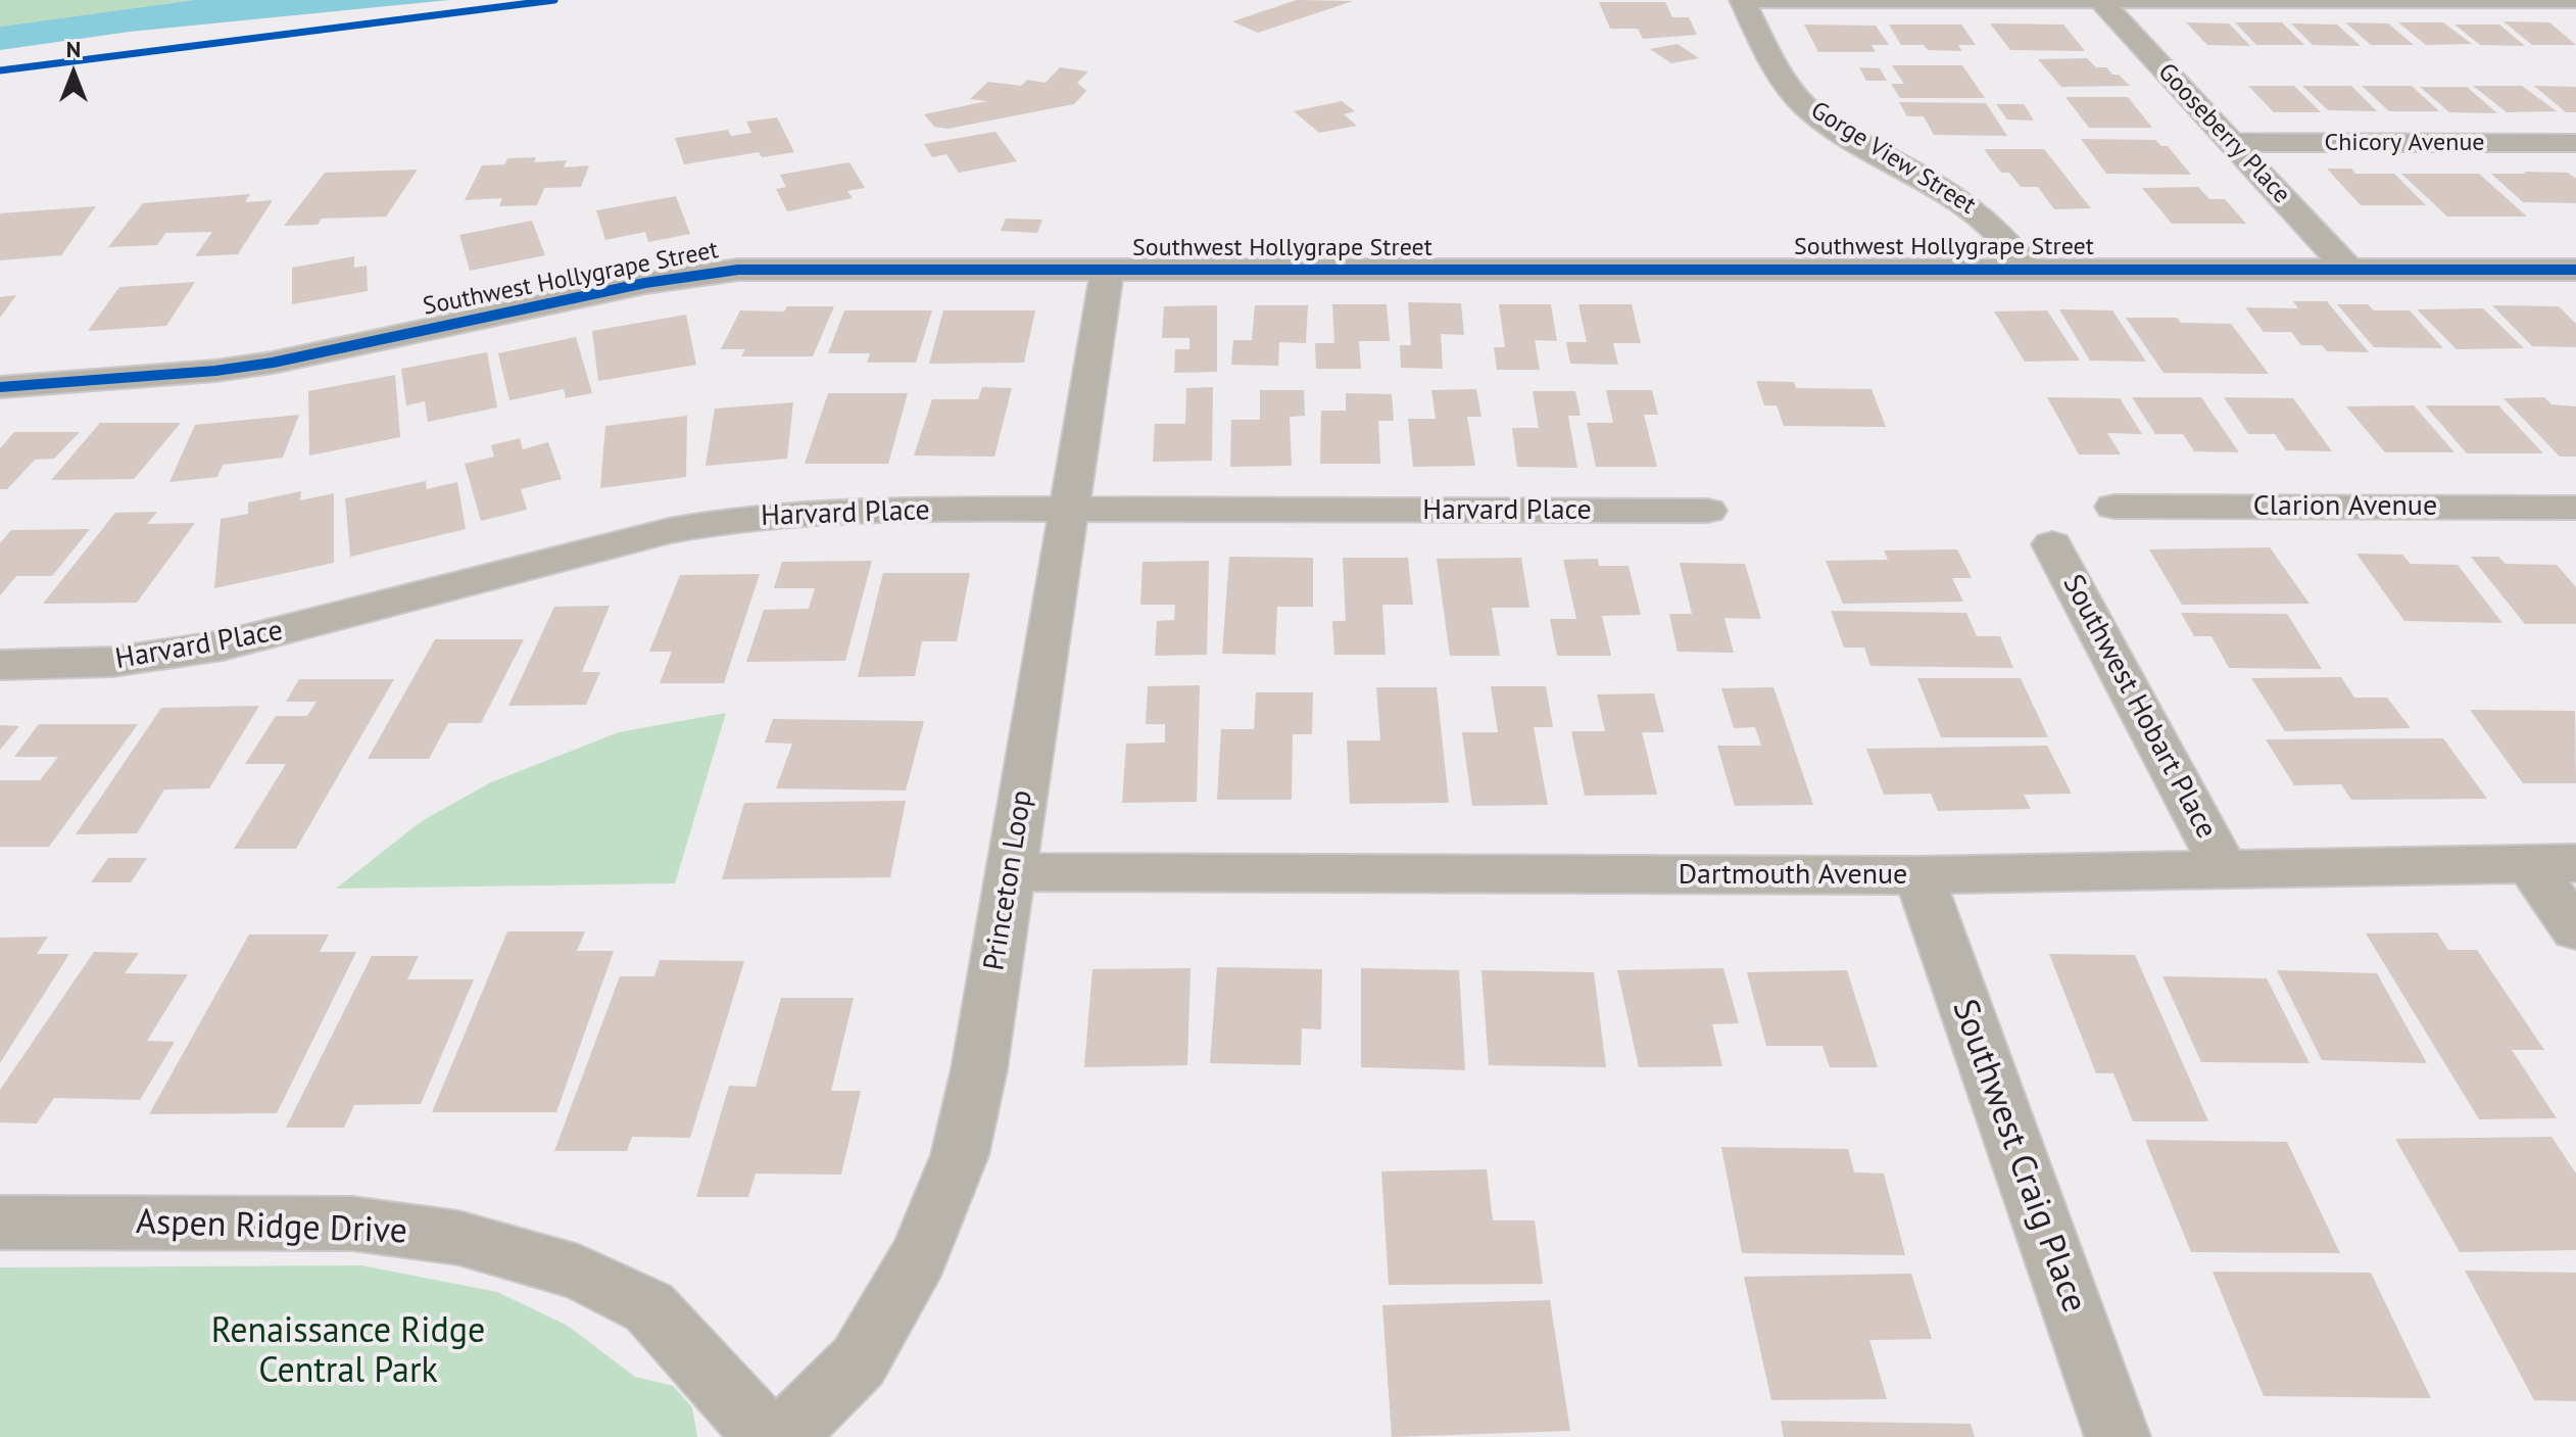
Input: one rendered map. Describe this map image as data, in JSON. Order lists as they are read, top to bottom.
{
  "streets": {
    "street": [
      "Gooseberry Place",
      "Chicory Avenue",
      "Gorge View Street",
      "Southwest Hollygrape Street",
      "Clarion Avenue",
      "Harvard Place",
      "Southwest Hobart Place",
      "Dartmouth Avenue",
      "Princeton Loop",
      "Southwest Craig Place",
      "Aspen Ridge Drive"
    ]
  },
  "crossings": [
    ["Gooseberry Place", "Chicory Avenue"],
    ["Gooseberry Place", "Southwest Hollygrape Street"],
    ["Gorge View Street", "Southwest Hollygrape Street"],
    ["Southwest Hollygrape Street", "Princeton Loop"],
    ["Harvard Place", "Princeton Loop"],
    ["Southwest Hobart Place", "Dartmouth Avenue"],
    ["Dartmouth Avenue", "Princeton Loop"],
    ["Dartmouth Avenue", "Southwest Craig Place"]
  ],
  "parks": ["Renaissance Ridge Central Park"],
  "north": "top"
}
